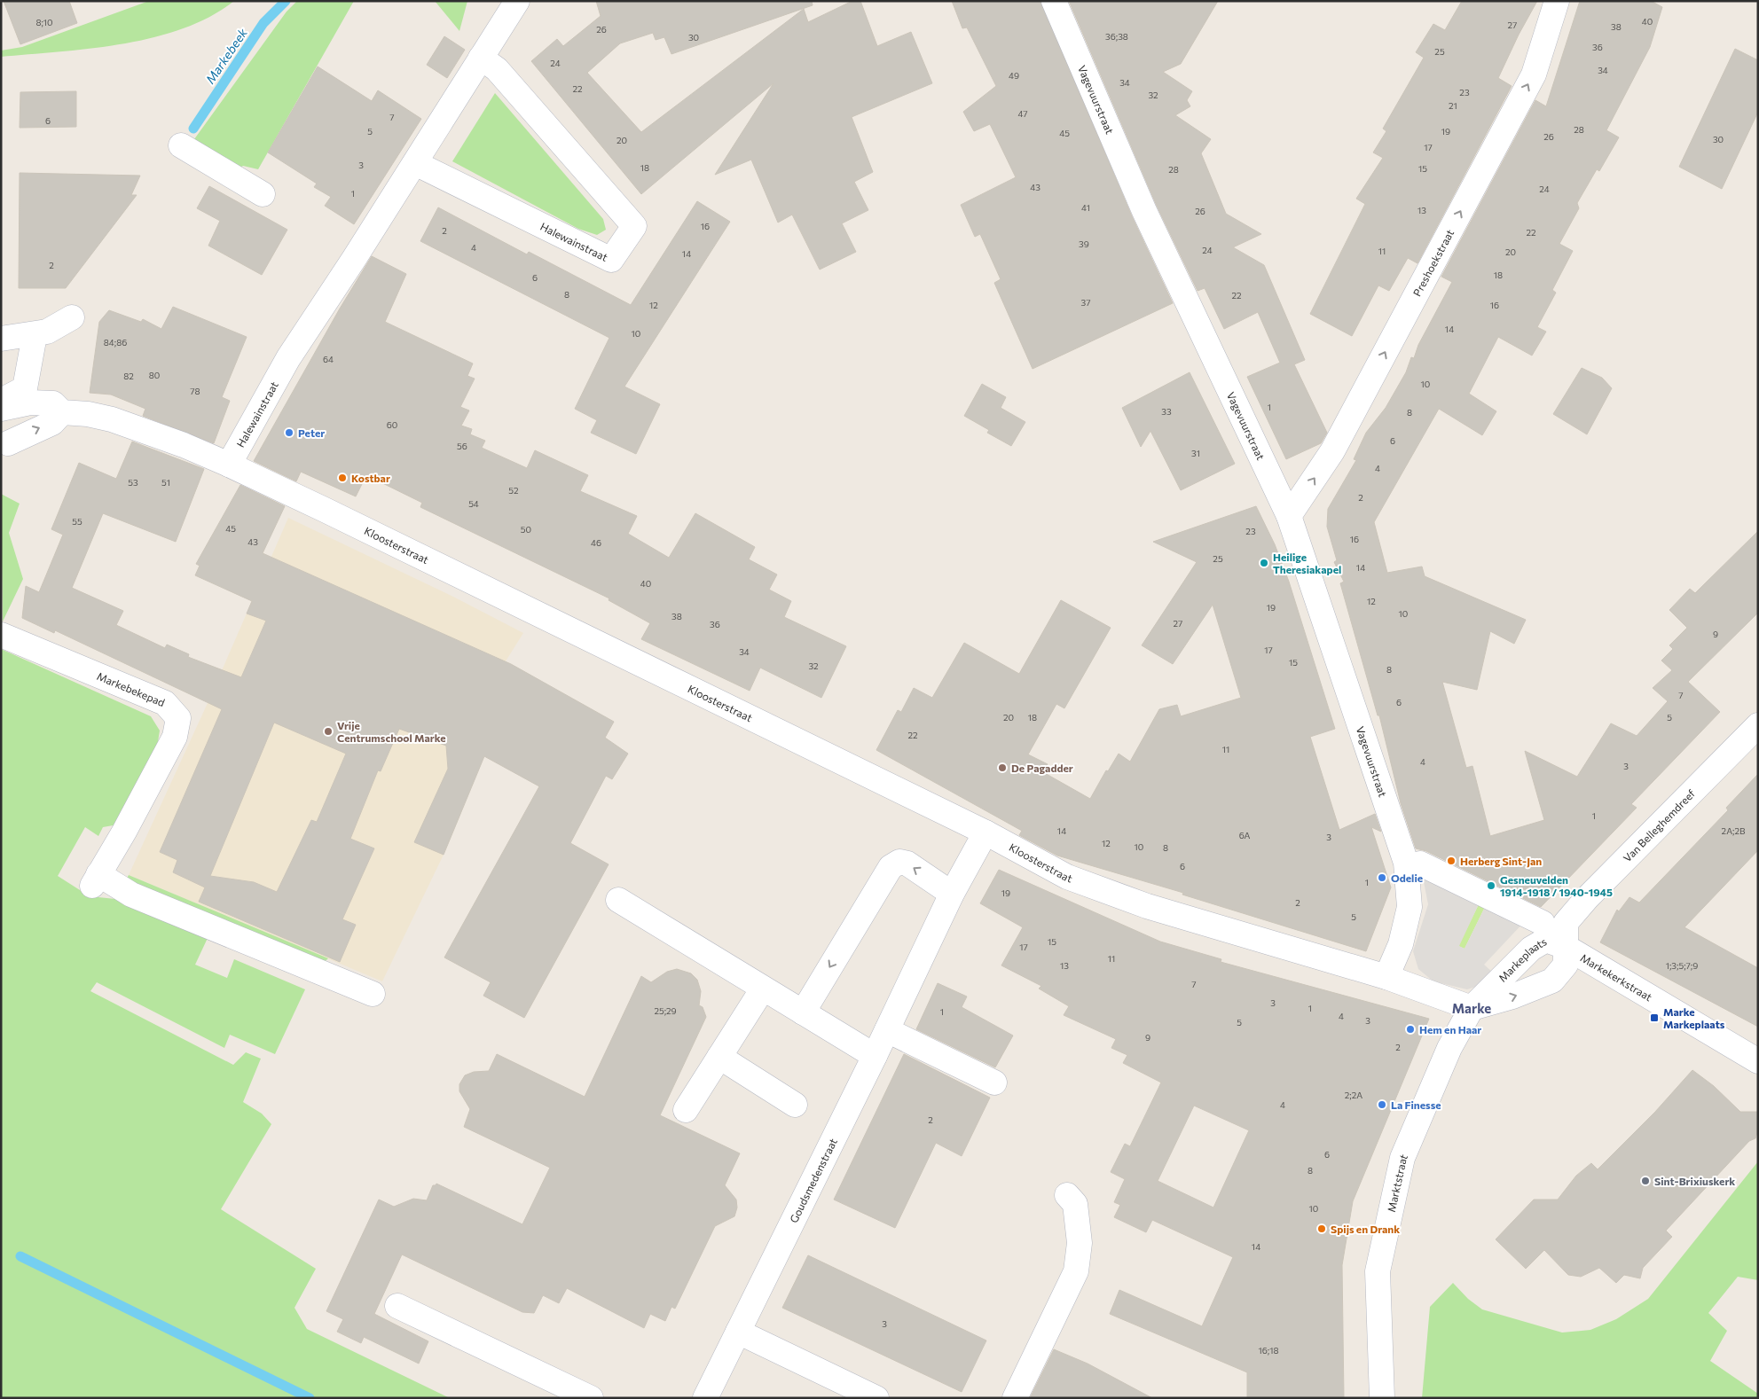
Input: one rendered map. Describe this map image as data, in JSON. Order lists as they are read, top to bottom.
{
  "streets": {
    "street": [
      "Vagevuurstraat",
      "Halewainstraat",
      "Preshoekstraat",
      "Kloosterstraat",
      "Markebekepad",
      "Van Belleghemdreef",
      "Markeplaats",
      "Markekerkstraat",
      "Goudsmedenstraat",
      "Marktstraat"
    ]
  },
  "crossings": [
    ["Vagevuurstraat", "Preshoekstraat"],
    ["Halewainstraat", "Kloosterstraat"],
    ["Kloosterstraat", "Goudsmedenstraat"],
    ["Van Belleghemdreef", "Markeplaats"],
    ["Van Belleghemdreef", "Markekerkstraat"],
    ["Markeplaats", "Markekerkstraat"],
    ["Markeplaats", "Marktstraat"]
  ],
  "one_way": ["Preshoekstraat"],
  "districts": ["Marke"],
  "water": ["Markebeek"],
  "places": {
    "other": [
      "Peter",
      "Kostbar",
      "Heilige Theresiakapel",
      "Vrije Centrumschool Marke",
      "De Pagadder",
      "Herberg Sint-Jan",
      "Odelie",
      "Gesneuvelden 1914-1918 / 1940-1945",
      "Hem en Haar",
      "La Finesse",
      "Sint-Brixiuskerk",
      "Spijs en Drank"
    ],
    "transit": ["Marke Markeplaats"]
  },
  "house_numbers": [
    "40",
    "8;10",
    "27",
    "38",
    "26",
    "36;38",
    "30",
    "36",
    "25",
    "24",
    "34",
    "49",
    "34",
    "22",
    "23",
    "32",
    "21",
    "47",
    "7",
    "6",
    "28",
    "5",
    "19",
    "45",
    "26",
    "30",
    "20",
    "17",
    "3",
    "18",
    "15",
    "28",
    "43",
    "24",
    "1",
    "41",
    "13",
    "26",
    "16",
    "2",
    "22",
    "39",
    "4",
    "24",
    "11",
    "20",
    "14",
    "2",
    "18",
    "6",
    "8",
    "22",
    "37",
    "12",
    "16",
    "14",
    "10",
    "84;86",
    "64",
    "80",
    "82",
    "10",
    "78",
    "1",
    "33",
    "8",
    "60",
    "6",
    "56",
    "31",
    "4",
    "53",
    "51",
    "52",
    "2",
    "54",
    "55",
    "45",
    "50",
    "23",
    "16",
    "43",
    "46",
    "25",
    "14",
    "40",
    "12",
    "19",
    "10",
    "38",
    "27",
    "36",
    "9",
    "17",
    "34",
    "15",
    "32",
    "8",
    "7",
    "6",
    "20",
    "18",
    "5",
    "22",
    "11",
    "4",
    "3",
    "1",
    "14",
    "2A;2B",
    "6A",
    "3",
    "12",
    "10",
    "8",
    "6",
    "1",
    "19",
    "2",
    "5",
    "15",
    "17",
    "11",
    "13",
    "1;3;5;7;9",
    "7",
    "3",
    "1",
    "25;29",
    "1",
    "4",
    "3",
    "5",
    "9",
    "2",
    "2;2A",
    "4",
    "2",
    "6",
    "8",
    "10",
    "14",
    "3",
    "16;18"
  ]
}
